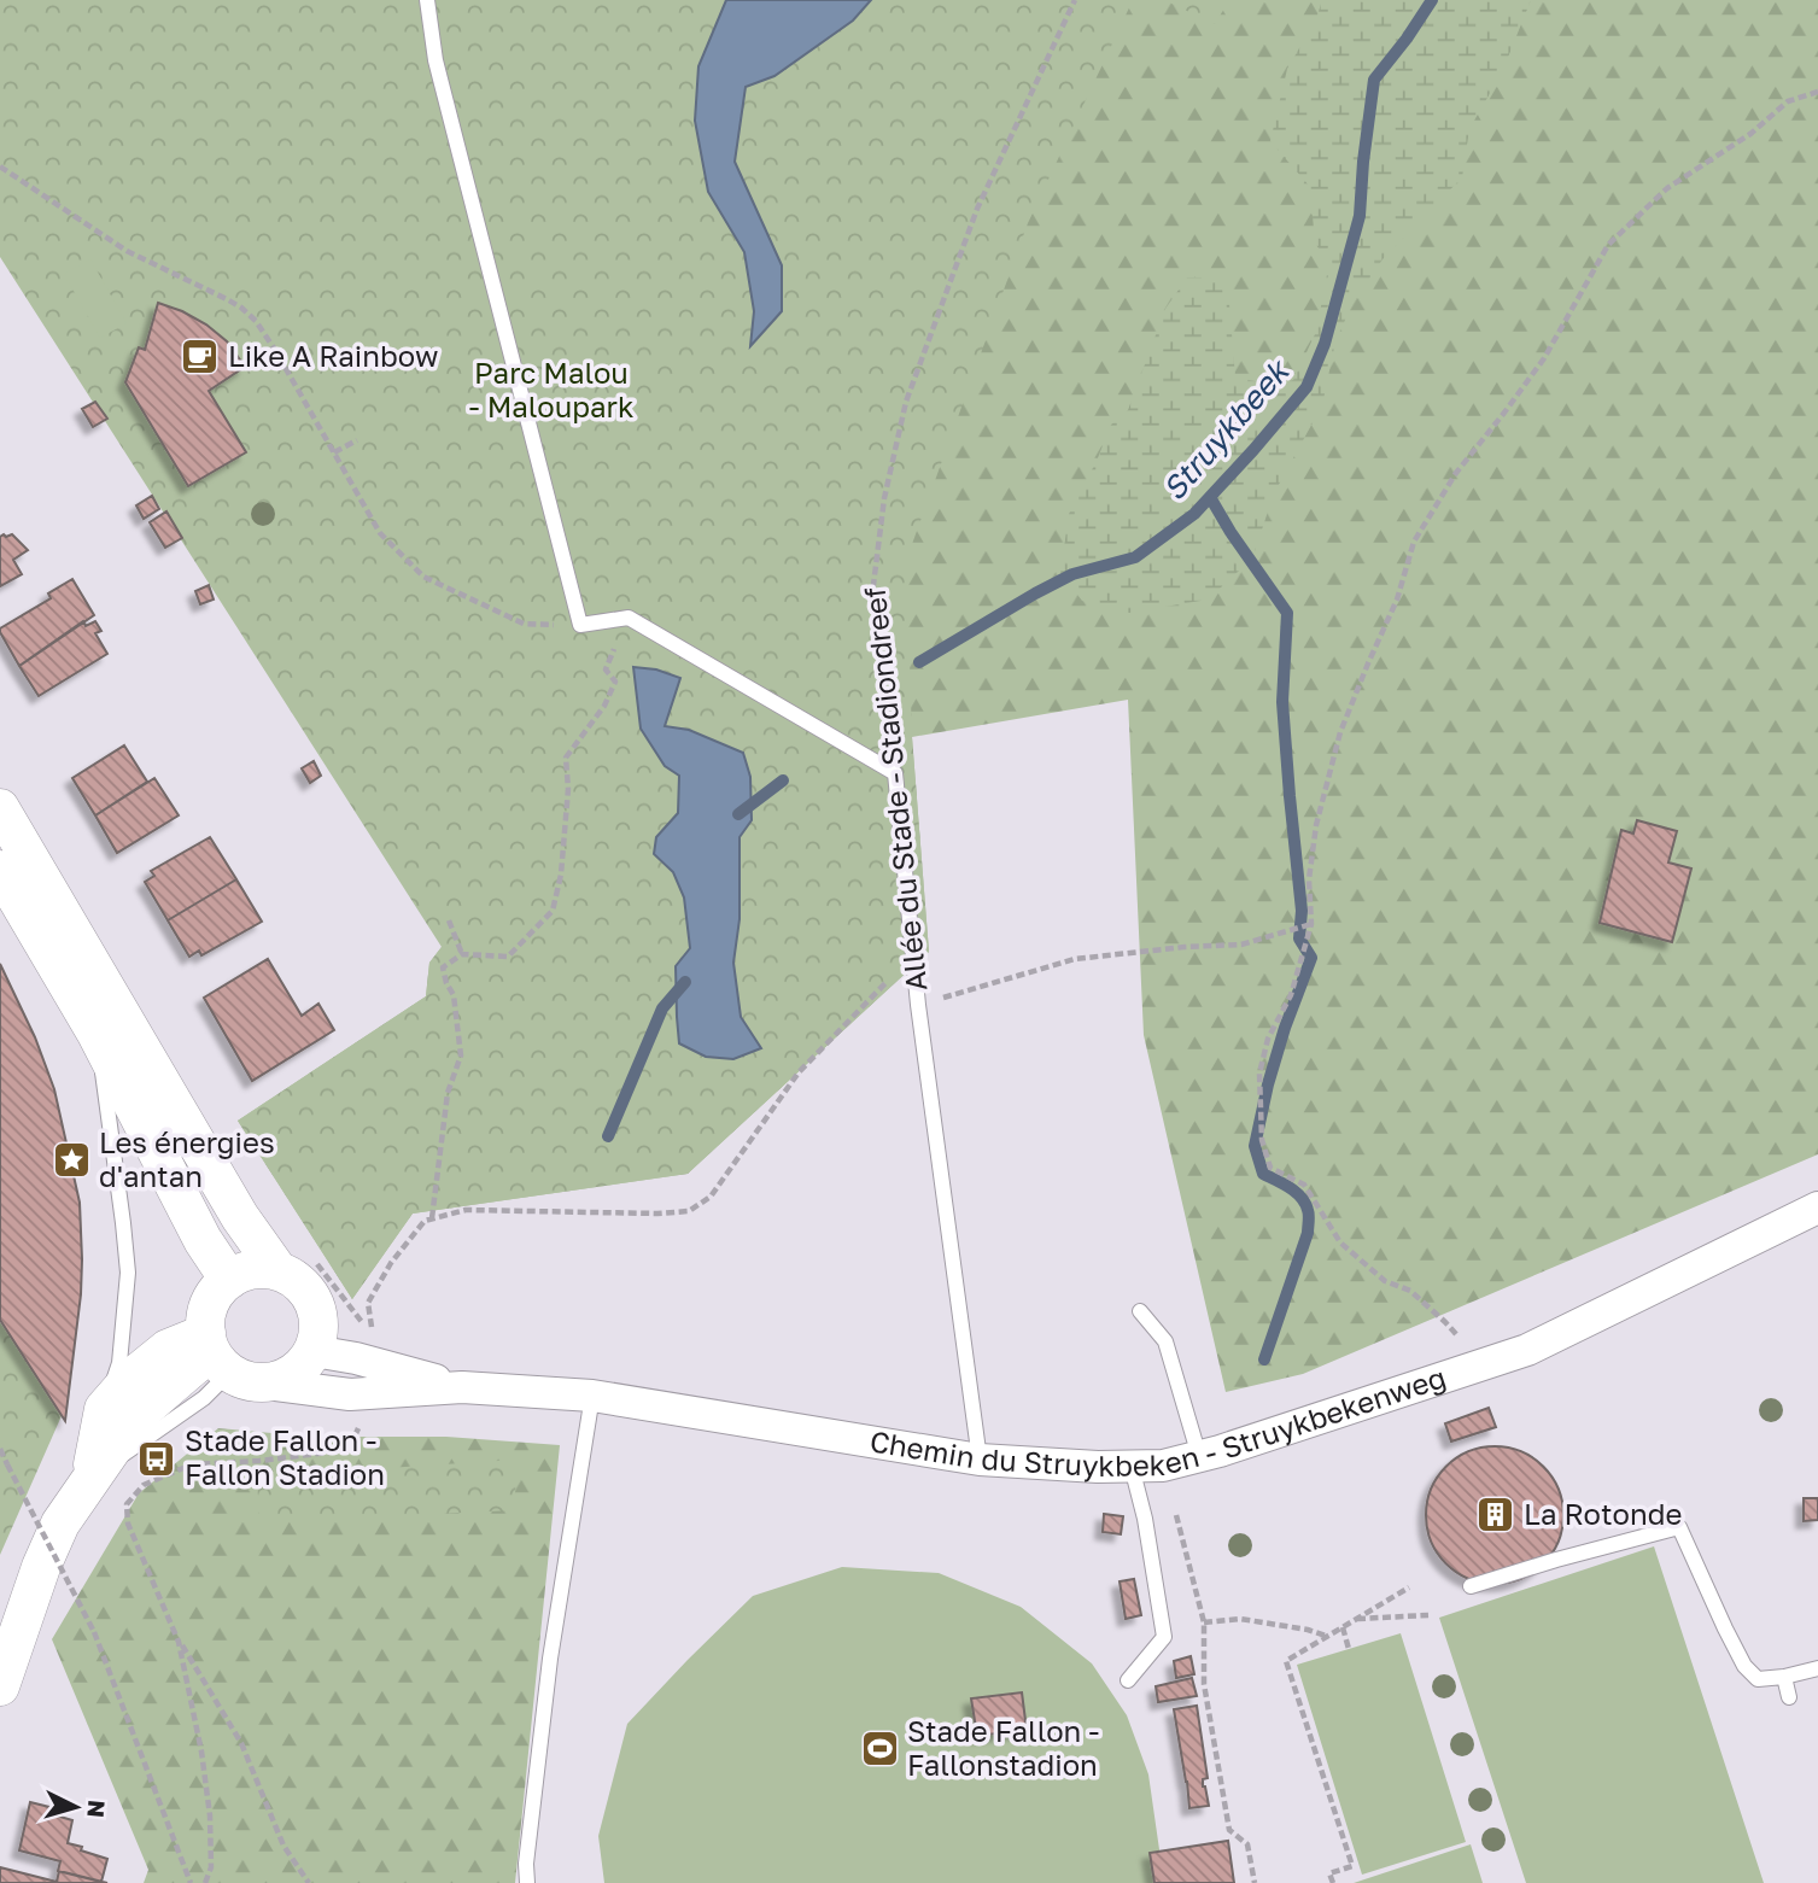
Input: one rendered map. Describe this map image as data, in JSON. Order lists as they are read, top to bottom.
{
  "streets": {
    "street": ["Chemin du Struykbeken - Struykbekenweg"],
    "lane": ["Allée du Stade - Stadiondreef"]
  },
  "crossings": [
    ["Allée du Stade - Stadiondreef", "Chemin du Struykbeken - Struykbekenweg"]
  ],
  "water": ["Struykbeek"],
  "parks": ["Parc Malou - Maloupark"],
  "places": {
    "cafe": ["Like A Rainbow"],
    "place": ["Les énergies d'antan"],
    "bus stop": ["Stade Fallon - Fallon Stadion"],
    "building": ["La Rotonde"],
    "sports": ["Stade Fallon - Fallonstadion"]
  },
  "north": "right"
}
